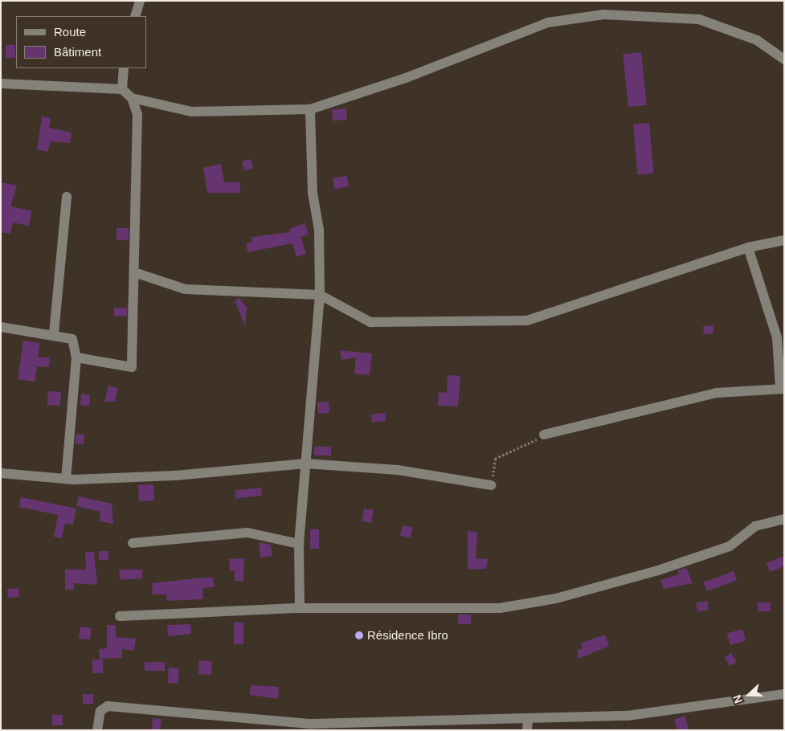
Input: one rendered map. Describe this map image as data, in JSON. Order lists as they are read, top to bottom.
{
  "places": ["Résidence Ibro"],
  "legend": ["Route", "Bâtiment"],
  "north": "left"
}
